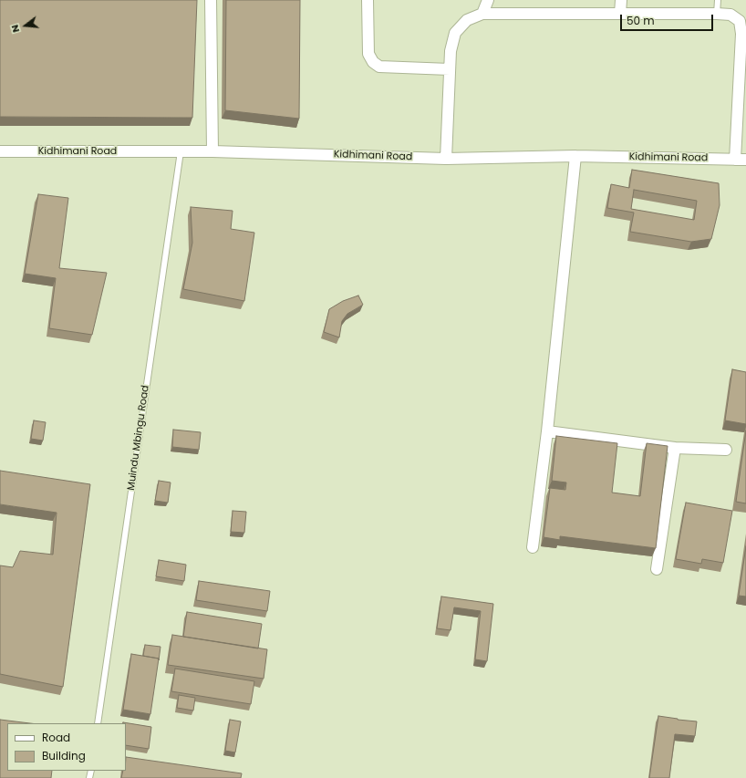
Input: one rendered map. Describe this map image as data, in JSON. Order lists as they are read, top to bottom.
{
  "streets": {
    "street": ["Kidhimani Road"],
    "lane": ["Muindu Mbingu Road"]
  },
  "crossings": [
    ["Kidhimani Road", "Muindu Mbingu Road"]
  ],
  "legend": ["Road", "Building"],
  "scale_bar": "50 m",
  "north": "left"
}
